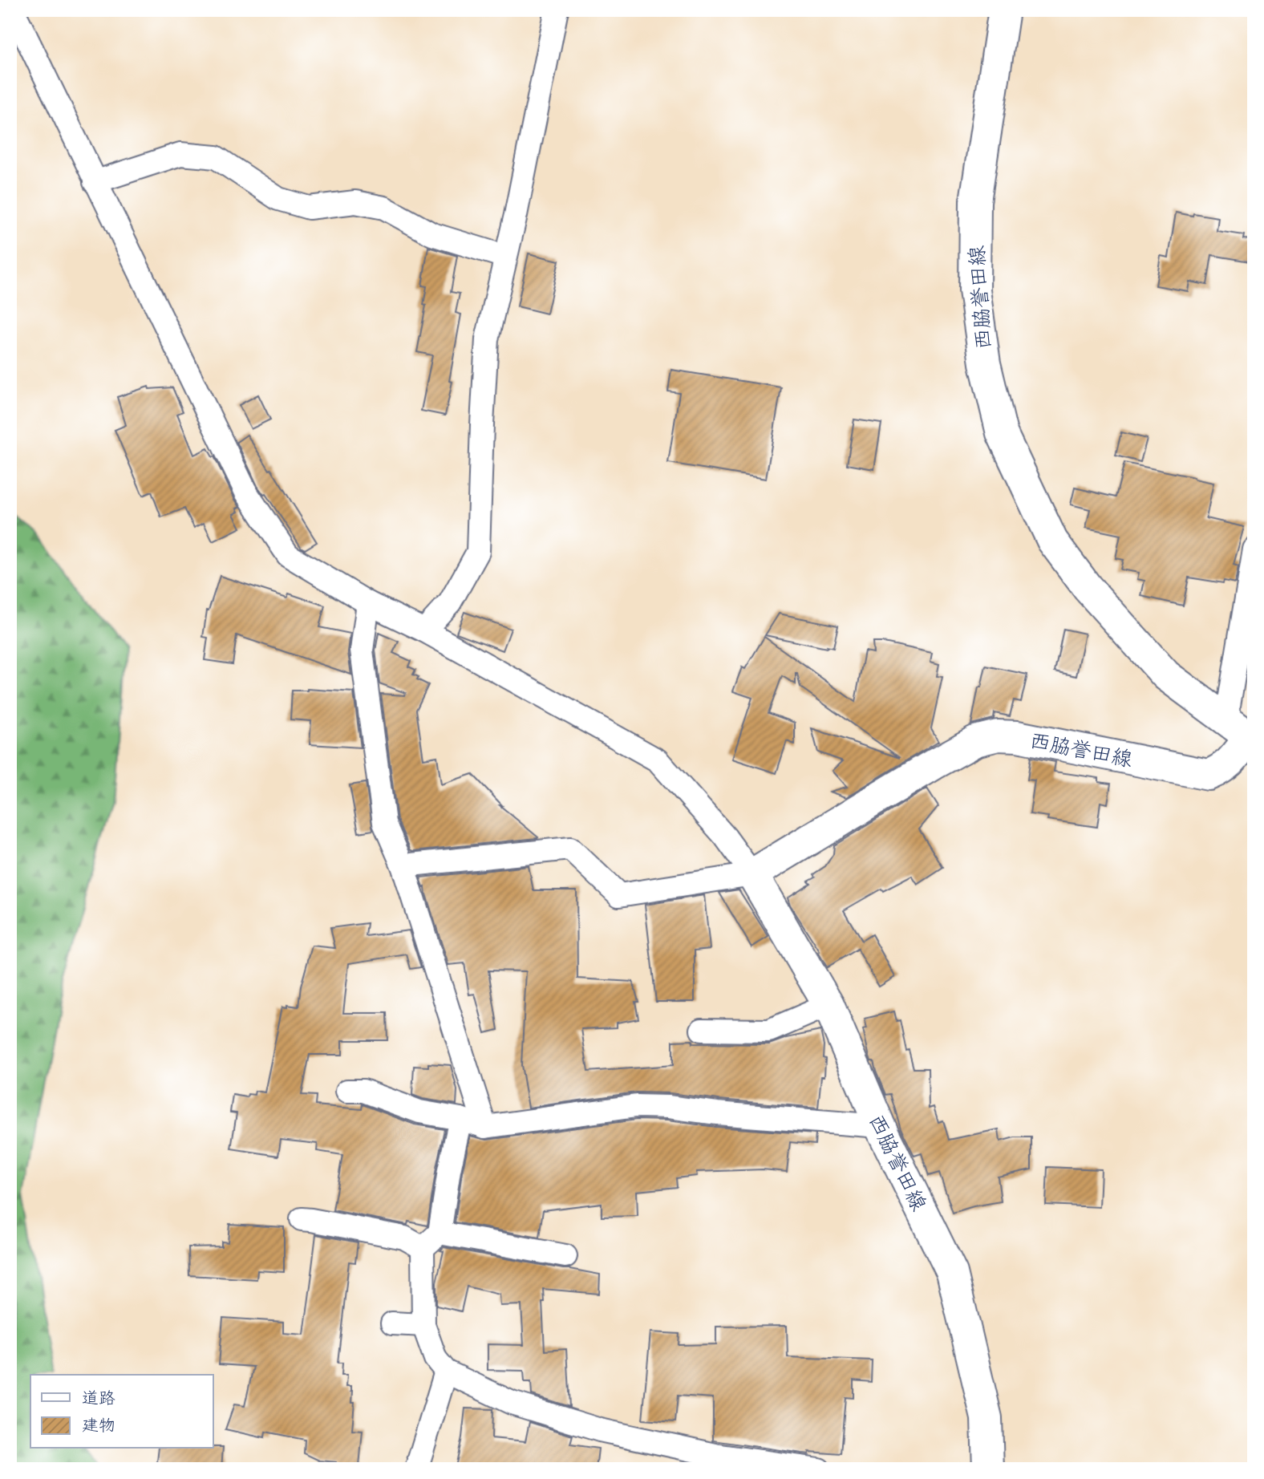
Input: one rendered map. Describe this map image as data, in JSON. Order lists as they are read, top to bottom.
{
  "streets": {
    "main road": ["西脇誉田線"]
  },
  "legend": ["道路", "建物"]
}
